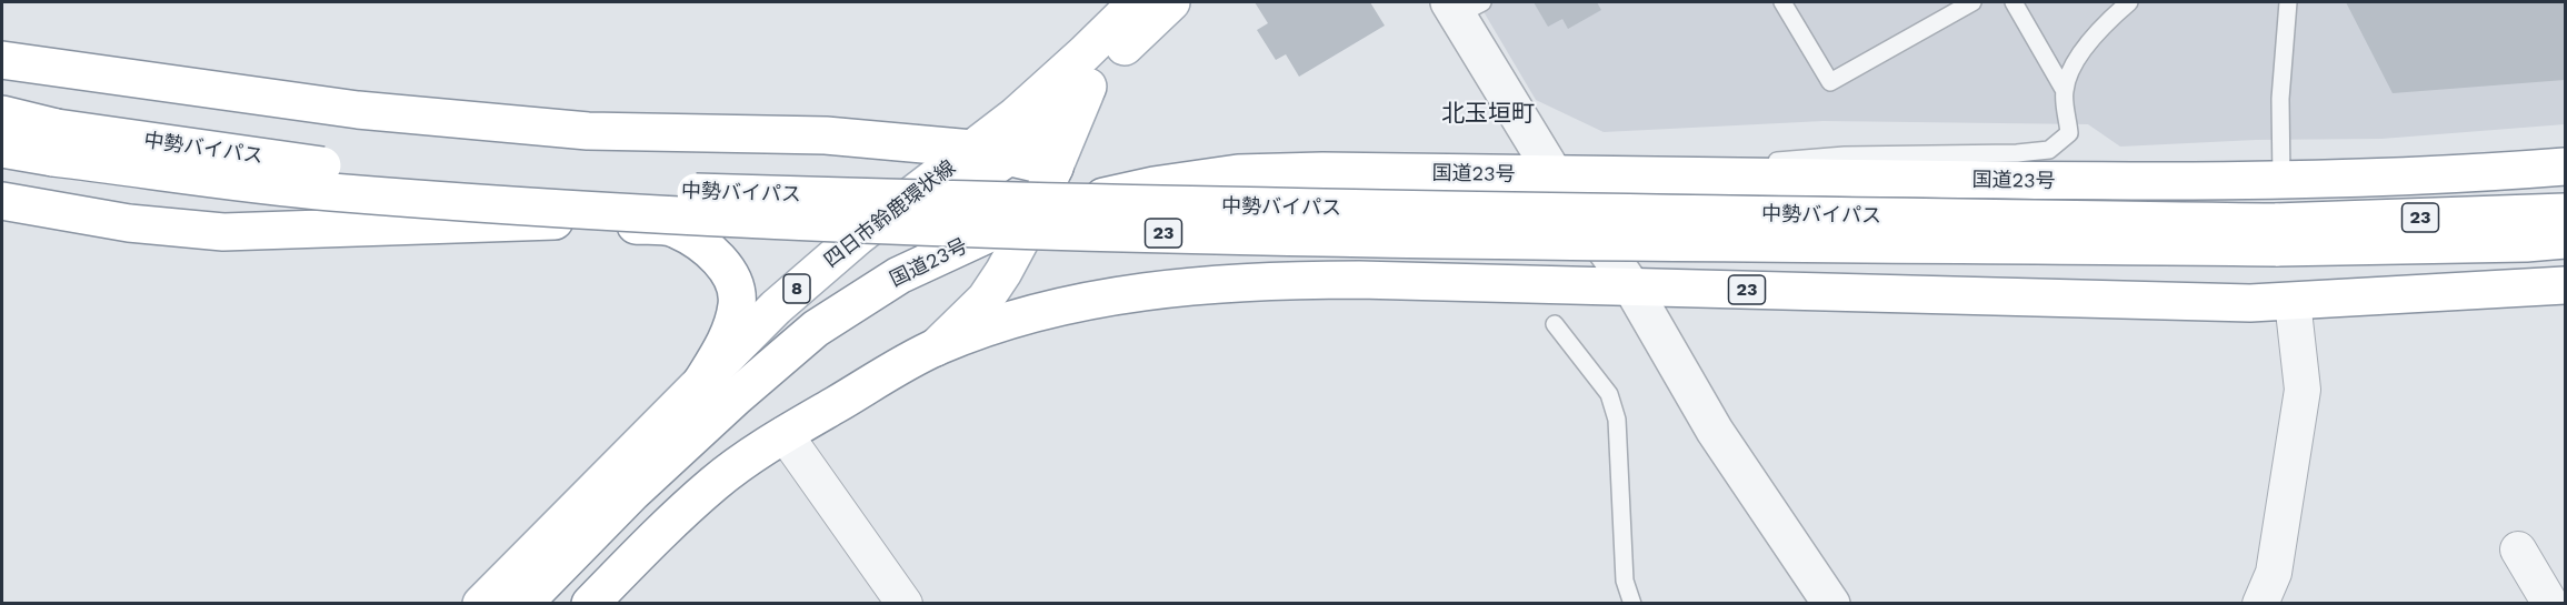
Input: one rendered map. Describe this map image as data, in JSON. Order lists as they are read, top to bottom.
{
  "streets": {
    "main road": [
      "中勢バイパス",
      "国道23号",
      "四日市鈴鹿環状線",
      "23",
      "8"
    ]
  },
  "districts": ["北玉垣町"]
}
